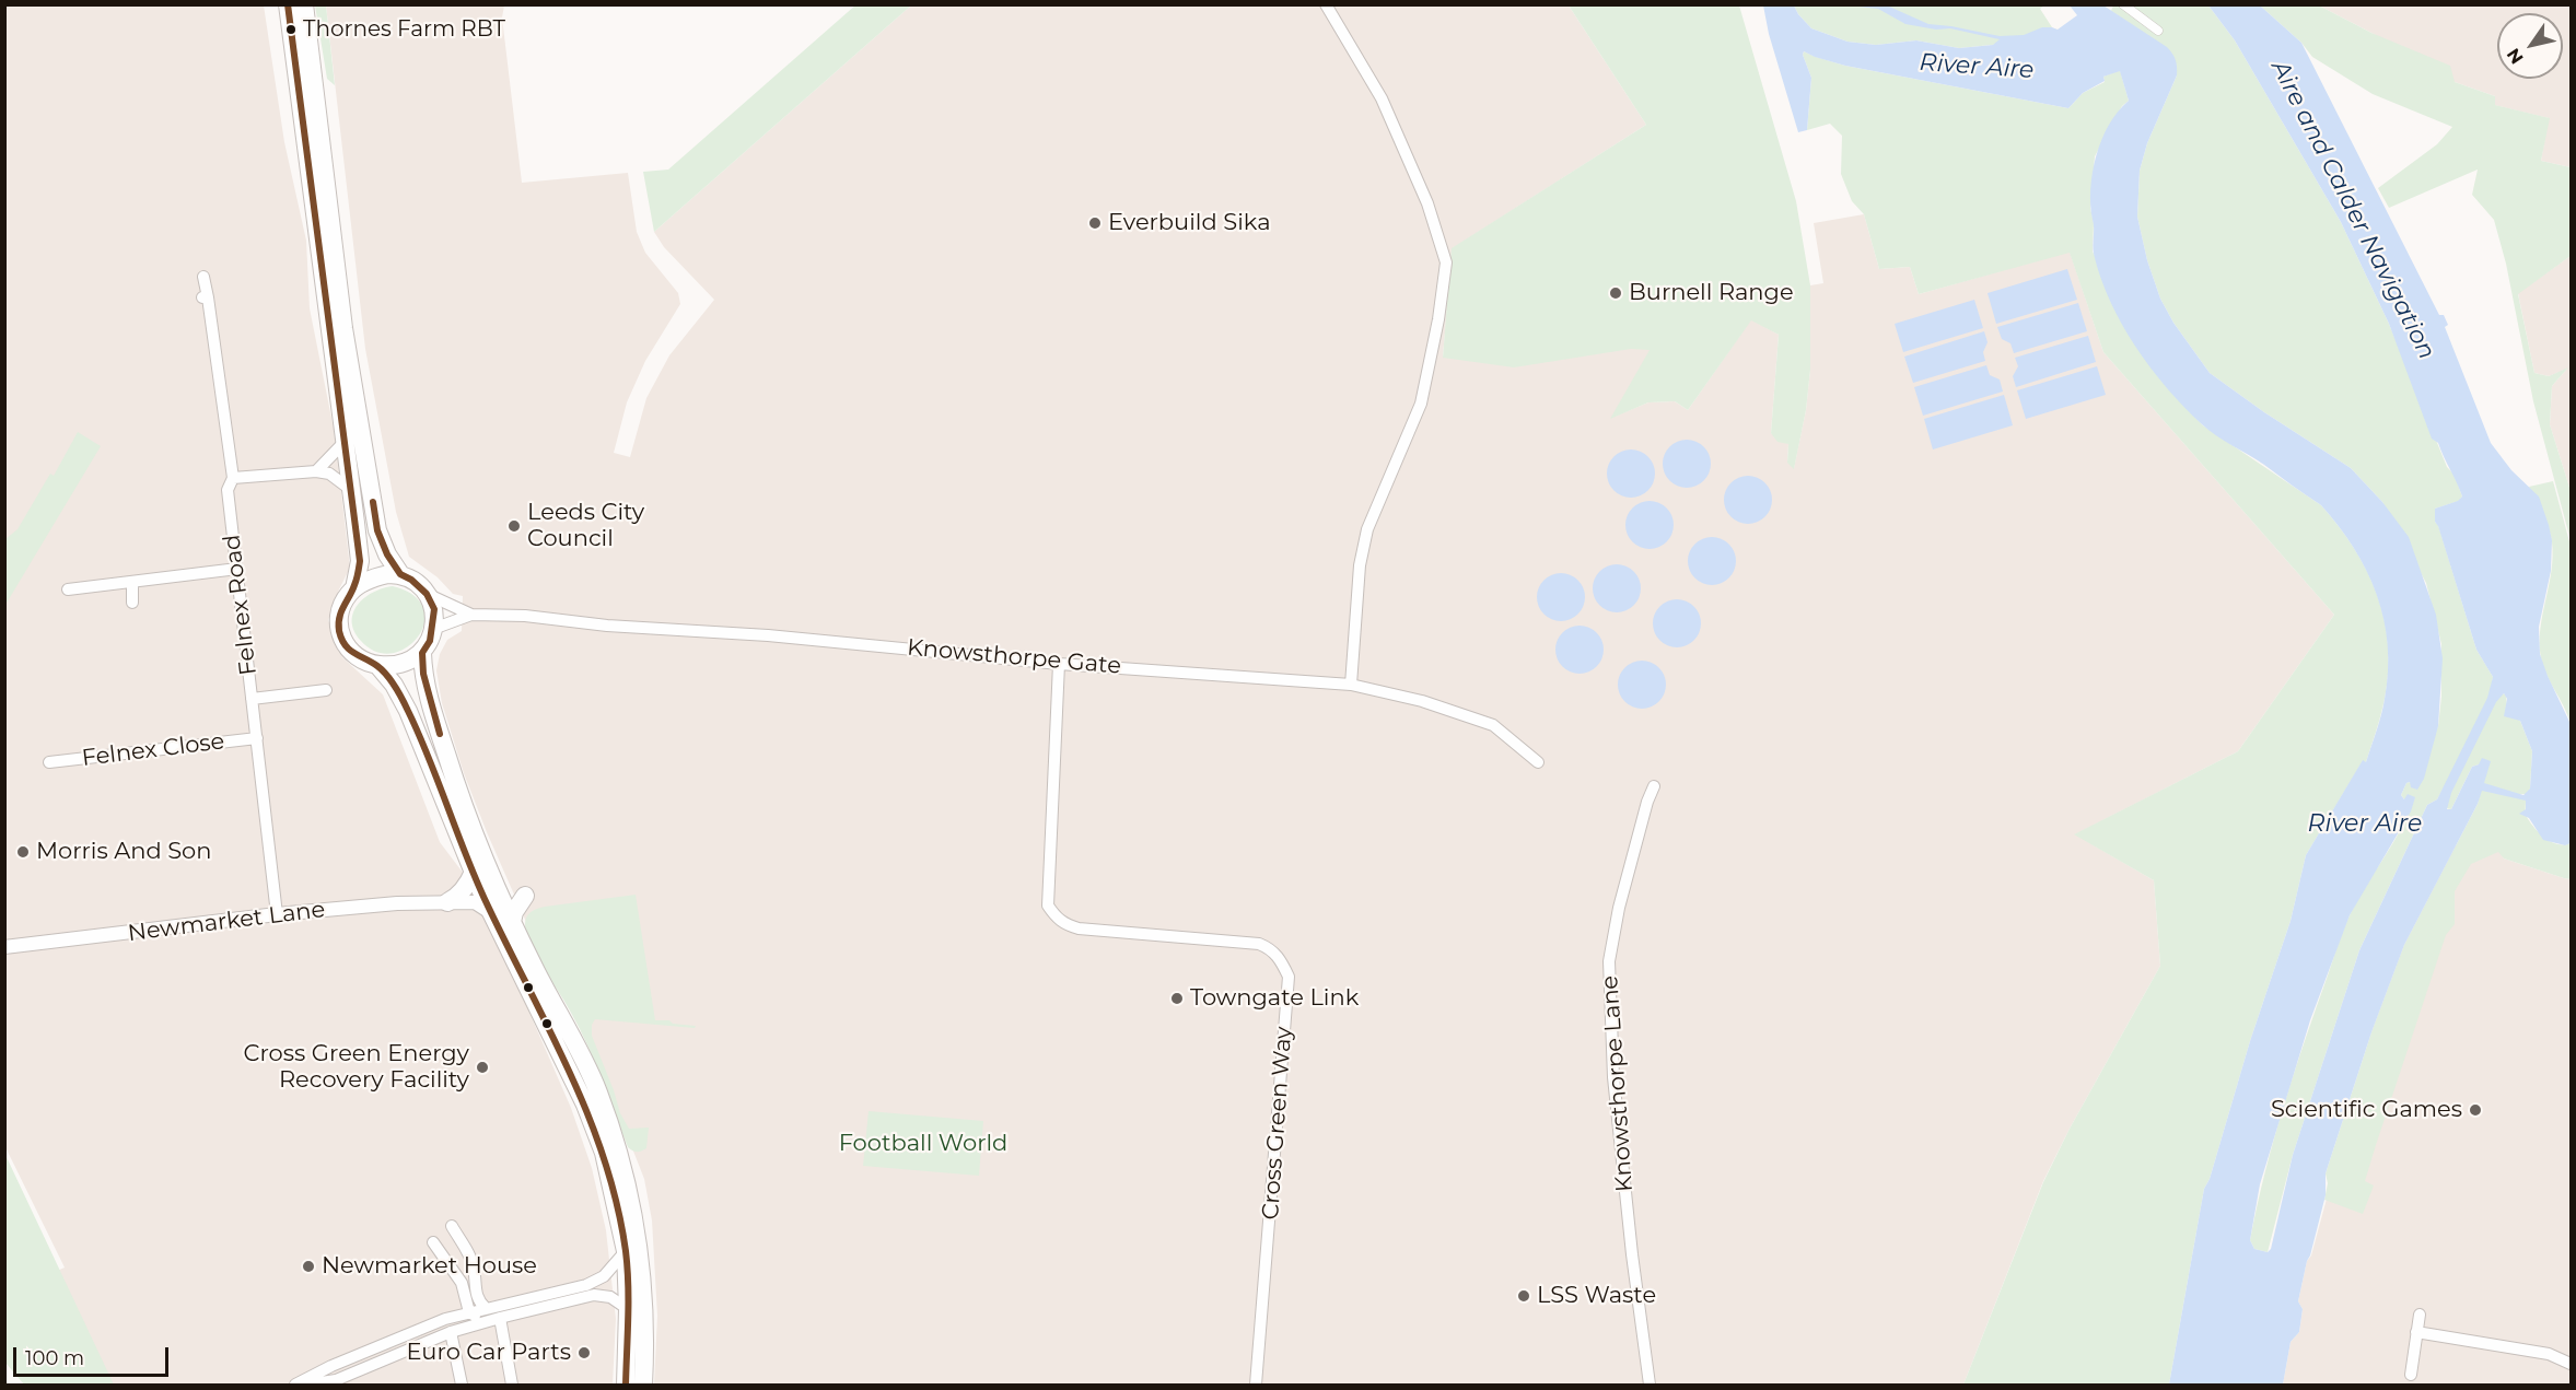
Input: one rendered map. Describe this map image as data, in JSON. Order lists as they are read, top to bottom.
{
  "streets": {
    "street": [
      "Felnex Road",
      "Knowsthorpe Gate",
      "Felnex Close",
      "Newmarket Lane",
      "Knowsthorpe Lane",
      "Cross Green Way"
    ]
  },
  "crossings": [
    ["Felnex Road", "Felnex Close"],
    ["Felnex Road", "Newmarket Lane"],
    ["Knowsthorpe Gate", "Cross Green Way"]
  ],
  "water": ["River Aire", "Aire and Calder Navigation"],
  "parks": ["Football World"],
  "places": [
    "Thornes Farm RBT",
    "Everbuild Sika",
    "Burnell Range",
    "Leeds City Council",
    "Morris And Son",
    "Towngate Link",
    "Cross Green Energy Recovery Facility",
    "Scientific Games",
    "Newmarket House",
    "LSS Waste",
    "Euro Car Parts"
  ],
  "scale_bar": "100 m",
  "north": "bottom left"
}
